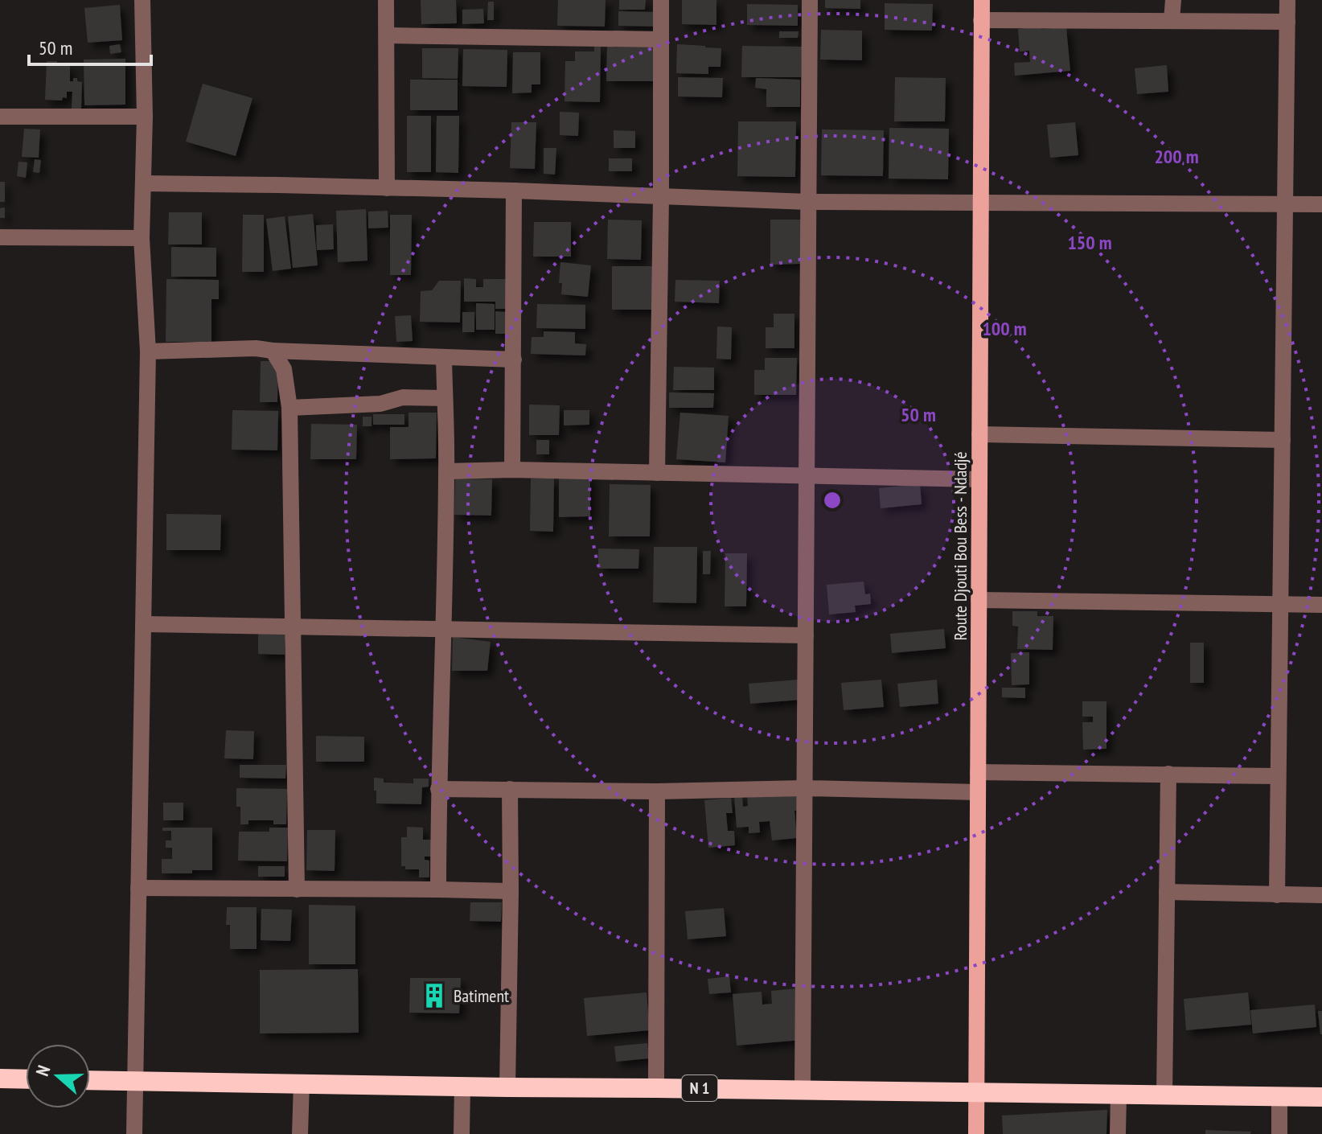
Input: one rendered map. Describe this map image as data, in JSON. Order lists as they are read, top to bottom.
{
  "streets": {
    "highway": ["N 1"],
    "main road": ["Route Djouti Bou Bess - Ndadjé"]
  },
  "crossings": [
    ["Route Djouti Bou Bess - Ndadjé", "N 1"]
  ],
  "places": {
    "building": ["Batiment"]
  },
  "scale_bar": "50 m",
  "north": "left",
  "rings": [
    "200 m",
    "150 m",
    "100 m",
    "50 m"
  ]
}
